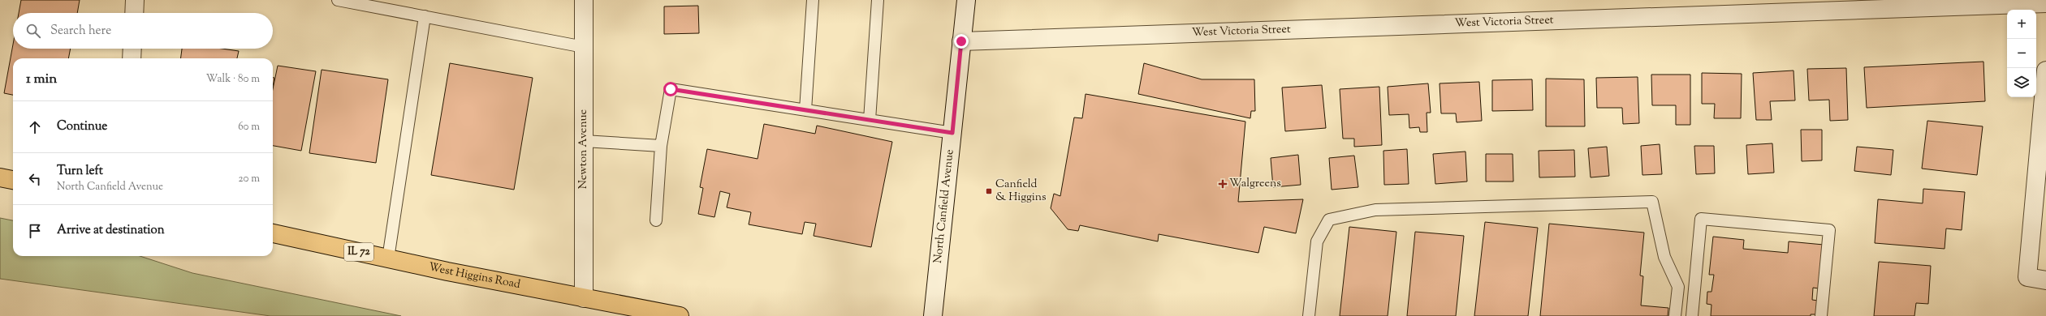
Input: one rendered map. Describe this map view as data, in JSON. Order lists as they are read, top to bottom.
{
  "streets": {
    "main road": ["IL 72", "West Higgins Road"],
    "street": ["West Victoria Street", "Newton Avenue", "North Canfield Avenue"]
  },
  "crossings": [
    ["West Victoria Street", "North Canfield Avenue"],
    ["Newton Avenue", "West Higgins Road"]
  ],
  "places": {
    "health": ["Walgreens"],
    "transit": ["Canfield & Higgins"]
  },
  "page": {
    "map_buttons": ["+", "−"],
    "search": "Search here",
    "heading": ["1 min", "Walk · 80 m"],
    "list": [
      ["Continue", "60 m"],
      ["Turn left", "North Canfield Avenue", "20 m"],
      "Arrive at destination"
    ]
  }
}
